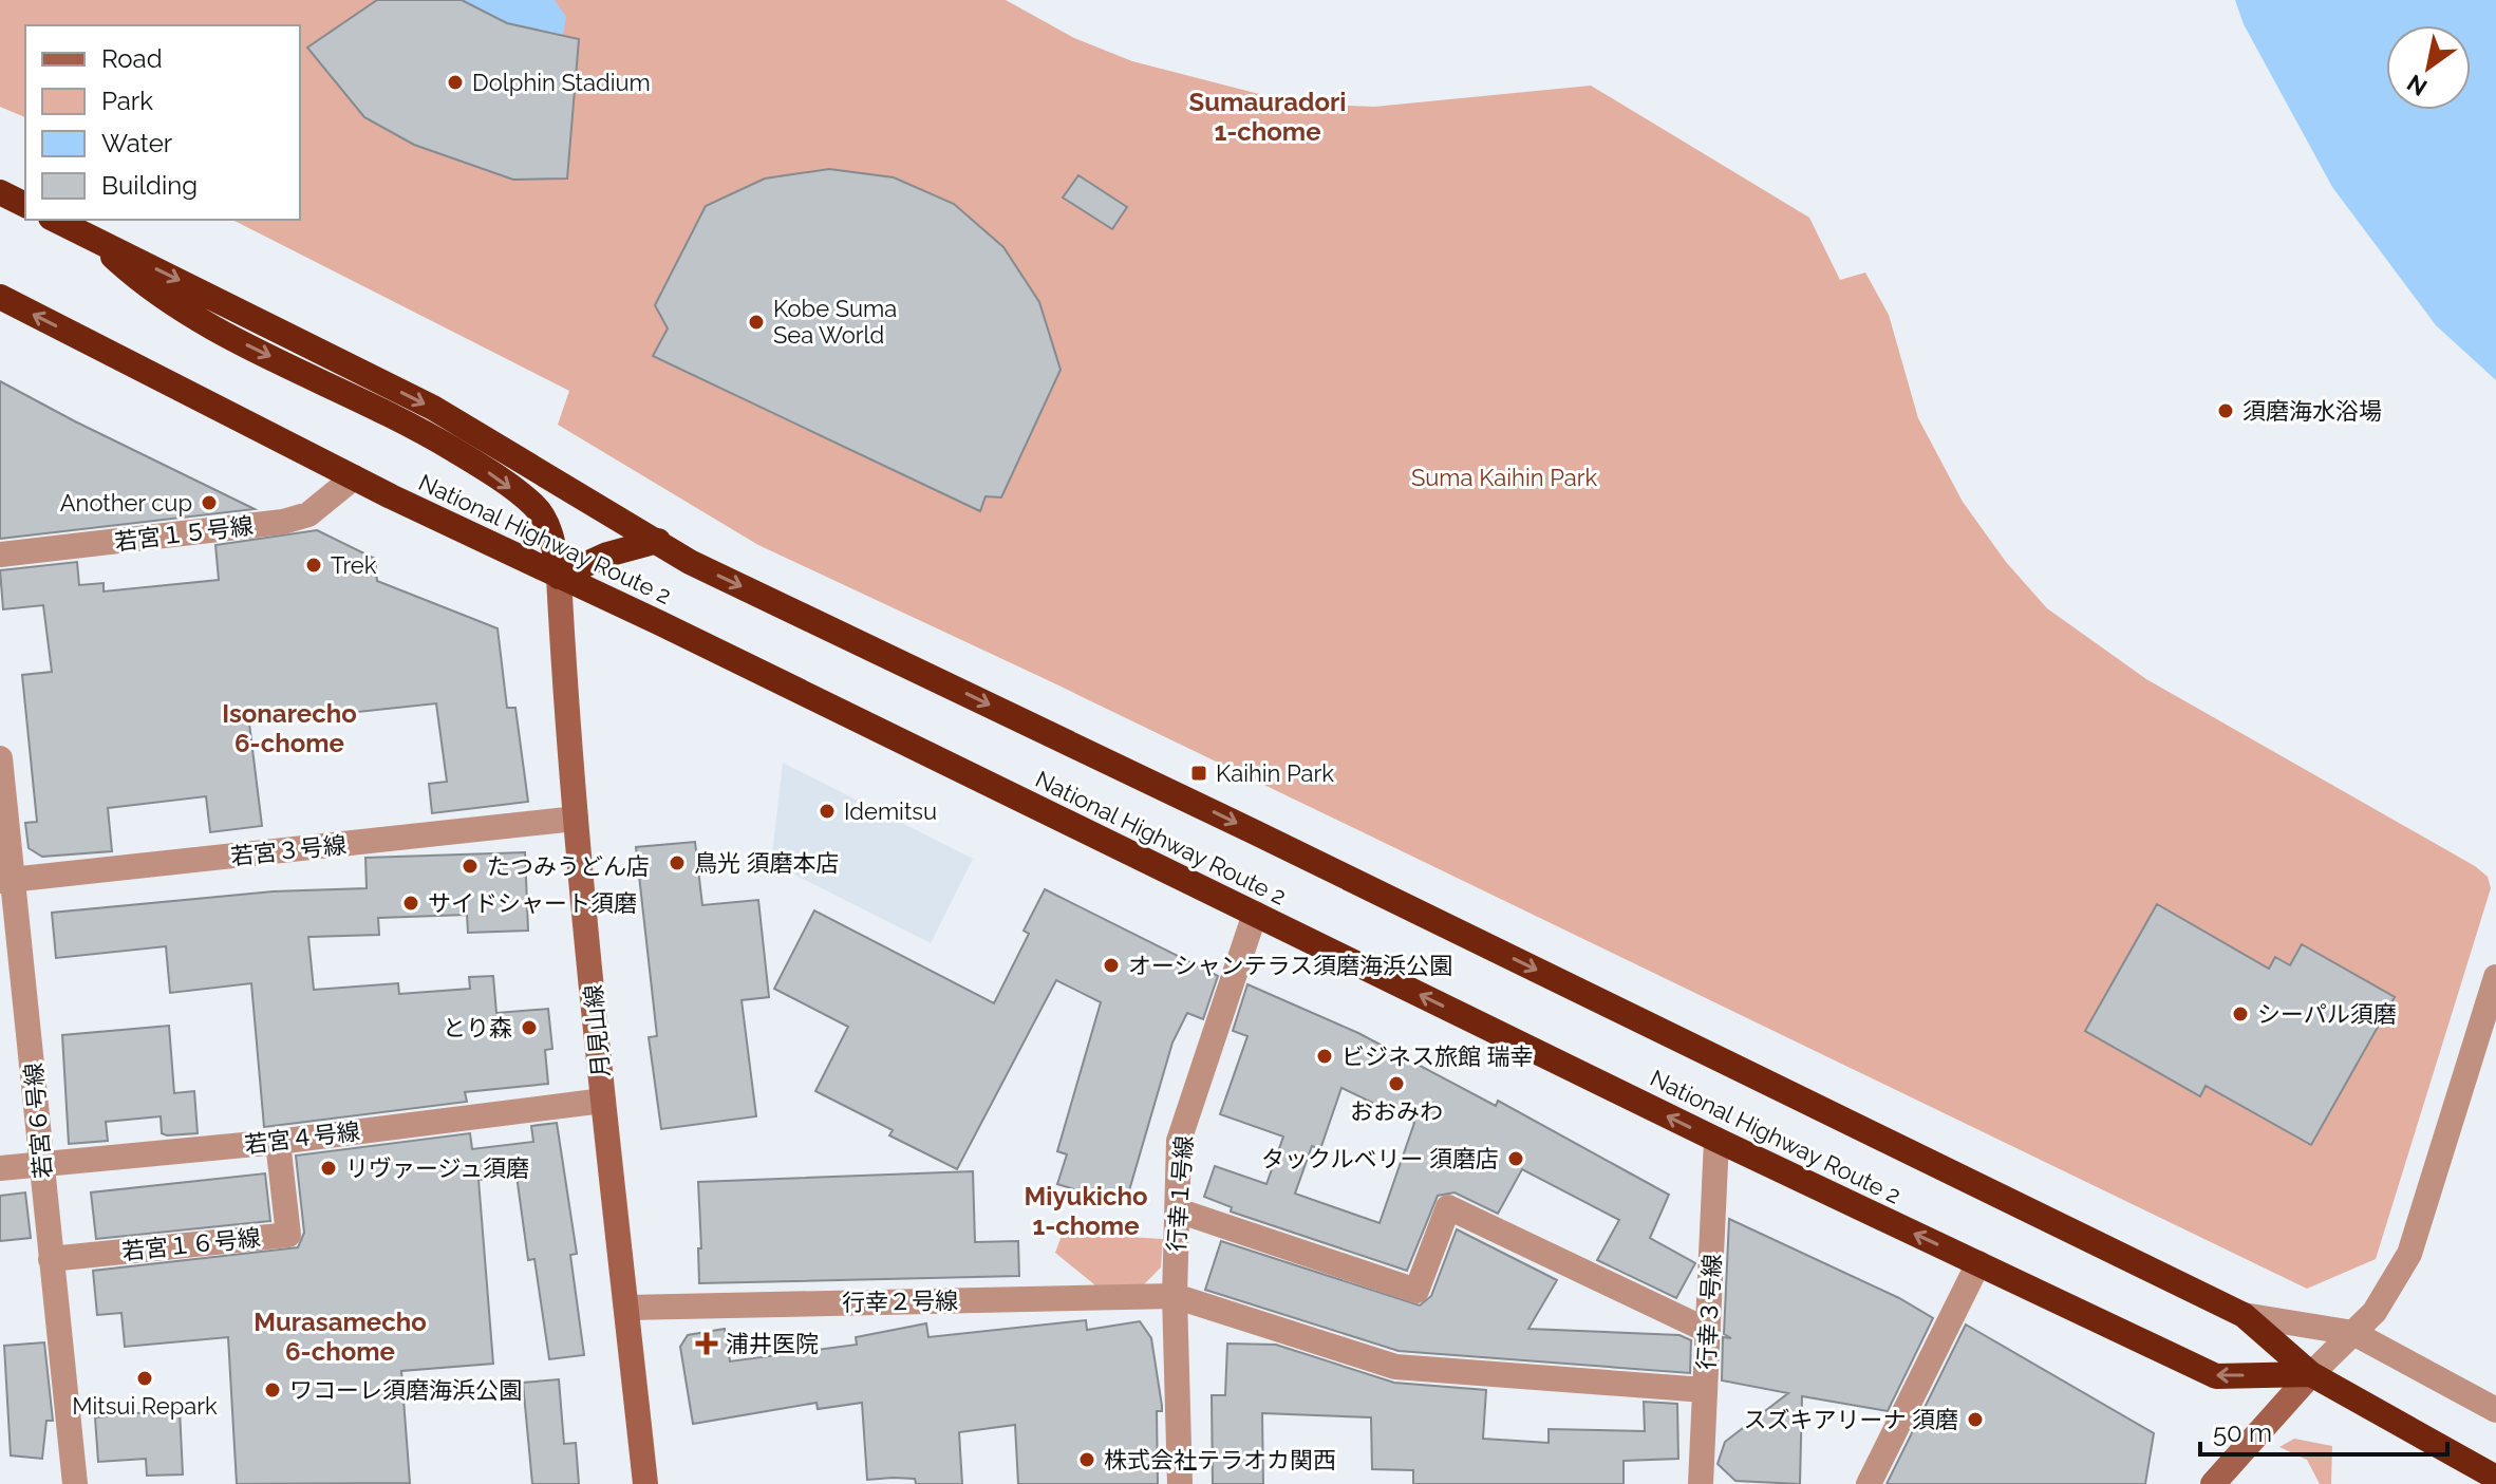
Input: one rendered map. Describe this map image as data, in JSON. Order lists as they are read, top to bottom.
{
  "streets": {
    "highway": ["National Highway Route 2"],
    "street": [
      "若宮１５号線",
      "若宮３号線",
      "月見山線",
      "若宮６号線",
      "若宮４号線",
      "行幸１号線",
      "若宮１６号線",
      "行幸２号線",
      "行幸３号線"
    ]
  },
  "crossings": [
    ["若宮１５号線", "National Highway Route 2"],
    ["National Highway Route 2", "月見山線"],
    ["National Highway Route 2", "行幸１号線"],
    ["National Highway Route 2", "行幸３号線"],
    ["若宮３号線", "月見山線"],
    ["若宮３号線", "若宮６号線"],
    ["月見山線", "若宮４号線"],
    ["月見山線", "行幸２号線"],
    ["若宮６号線", "若宮４号線"],
    ["若宮６号線", "若宮１６号線"],
    ["若宮４号線", "若宮１６号線"],
    ["行幸１号線", "行幸２号線"],
    ["行幸２号線", "行幸３号線"]
  ],
  "districts": [
    "Sumauradori 1-chome",
    "Isonarecho 6-chome",
    "Miyukicho 1-chome",
    "Murasamecho 6-chome"
  ],
  "parks": ["Suma Kaihin Park"],
  "places": {
    "other": [
      "Dolphin Stadium",
      "Kobe Suma Sea World",
      "須磨海水浴場",
      "Another cup",
      "Trek",
      "Idemitsu",
      "鳥光 須磨本店",
      "たつみうどん店",
      "サイドシャート須磨",
      "オーシャンテラス須磨海浜公園",
      "シーパル須磨",
      "とり森",
      "ビジネス旅館 瑞幸",
      "おおみわ",
      "タックルベリー 須磨店",
      "リヴァージュ須磨",
      "Mitsui Repark",
      "ワコーレ須磨海浜公園",
      "スズキアリーナ 須磨",
      "株式会社テラオカ関西"
    ],
    "transit": ["Kaihin Park"],
    "health": ["浦井医院"]
  },
  "legend": [
    "Road",
    "Park",
    "Water",
    "Building"
  ],
  "scale_bar": "50 m",
  "north": "bottom left"
}
